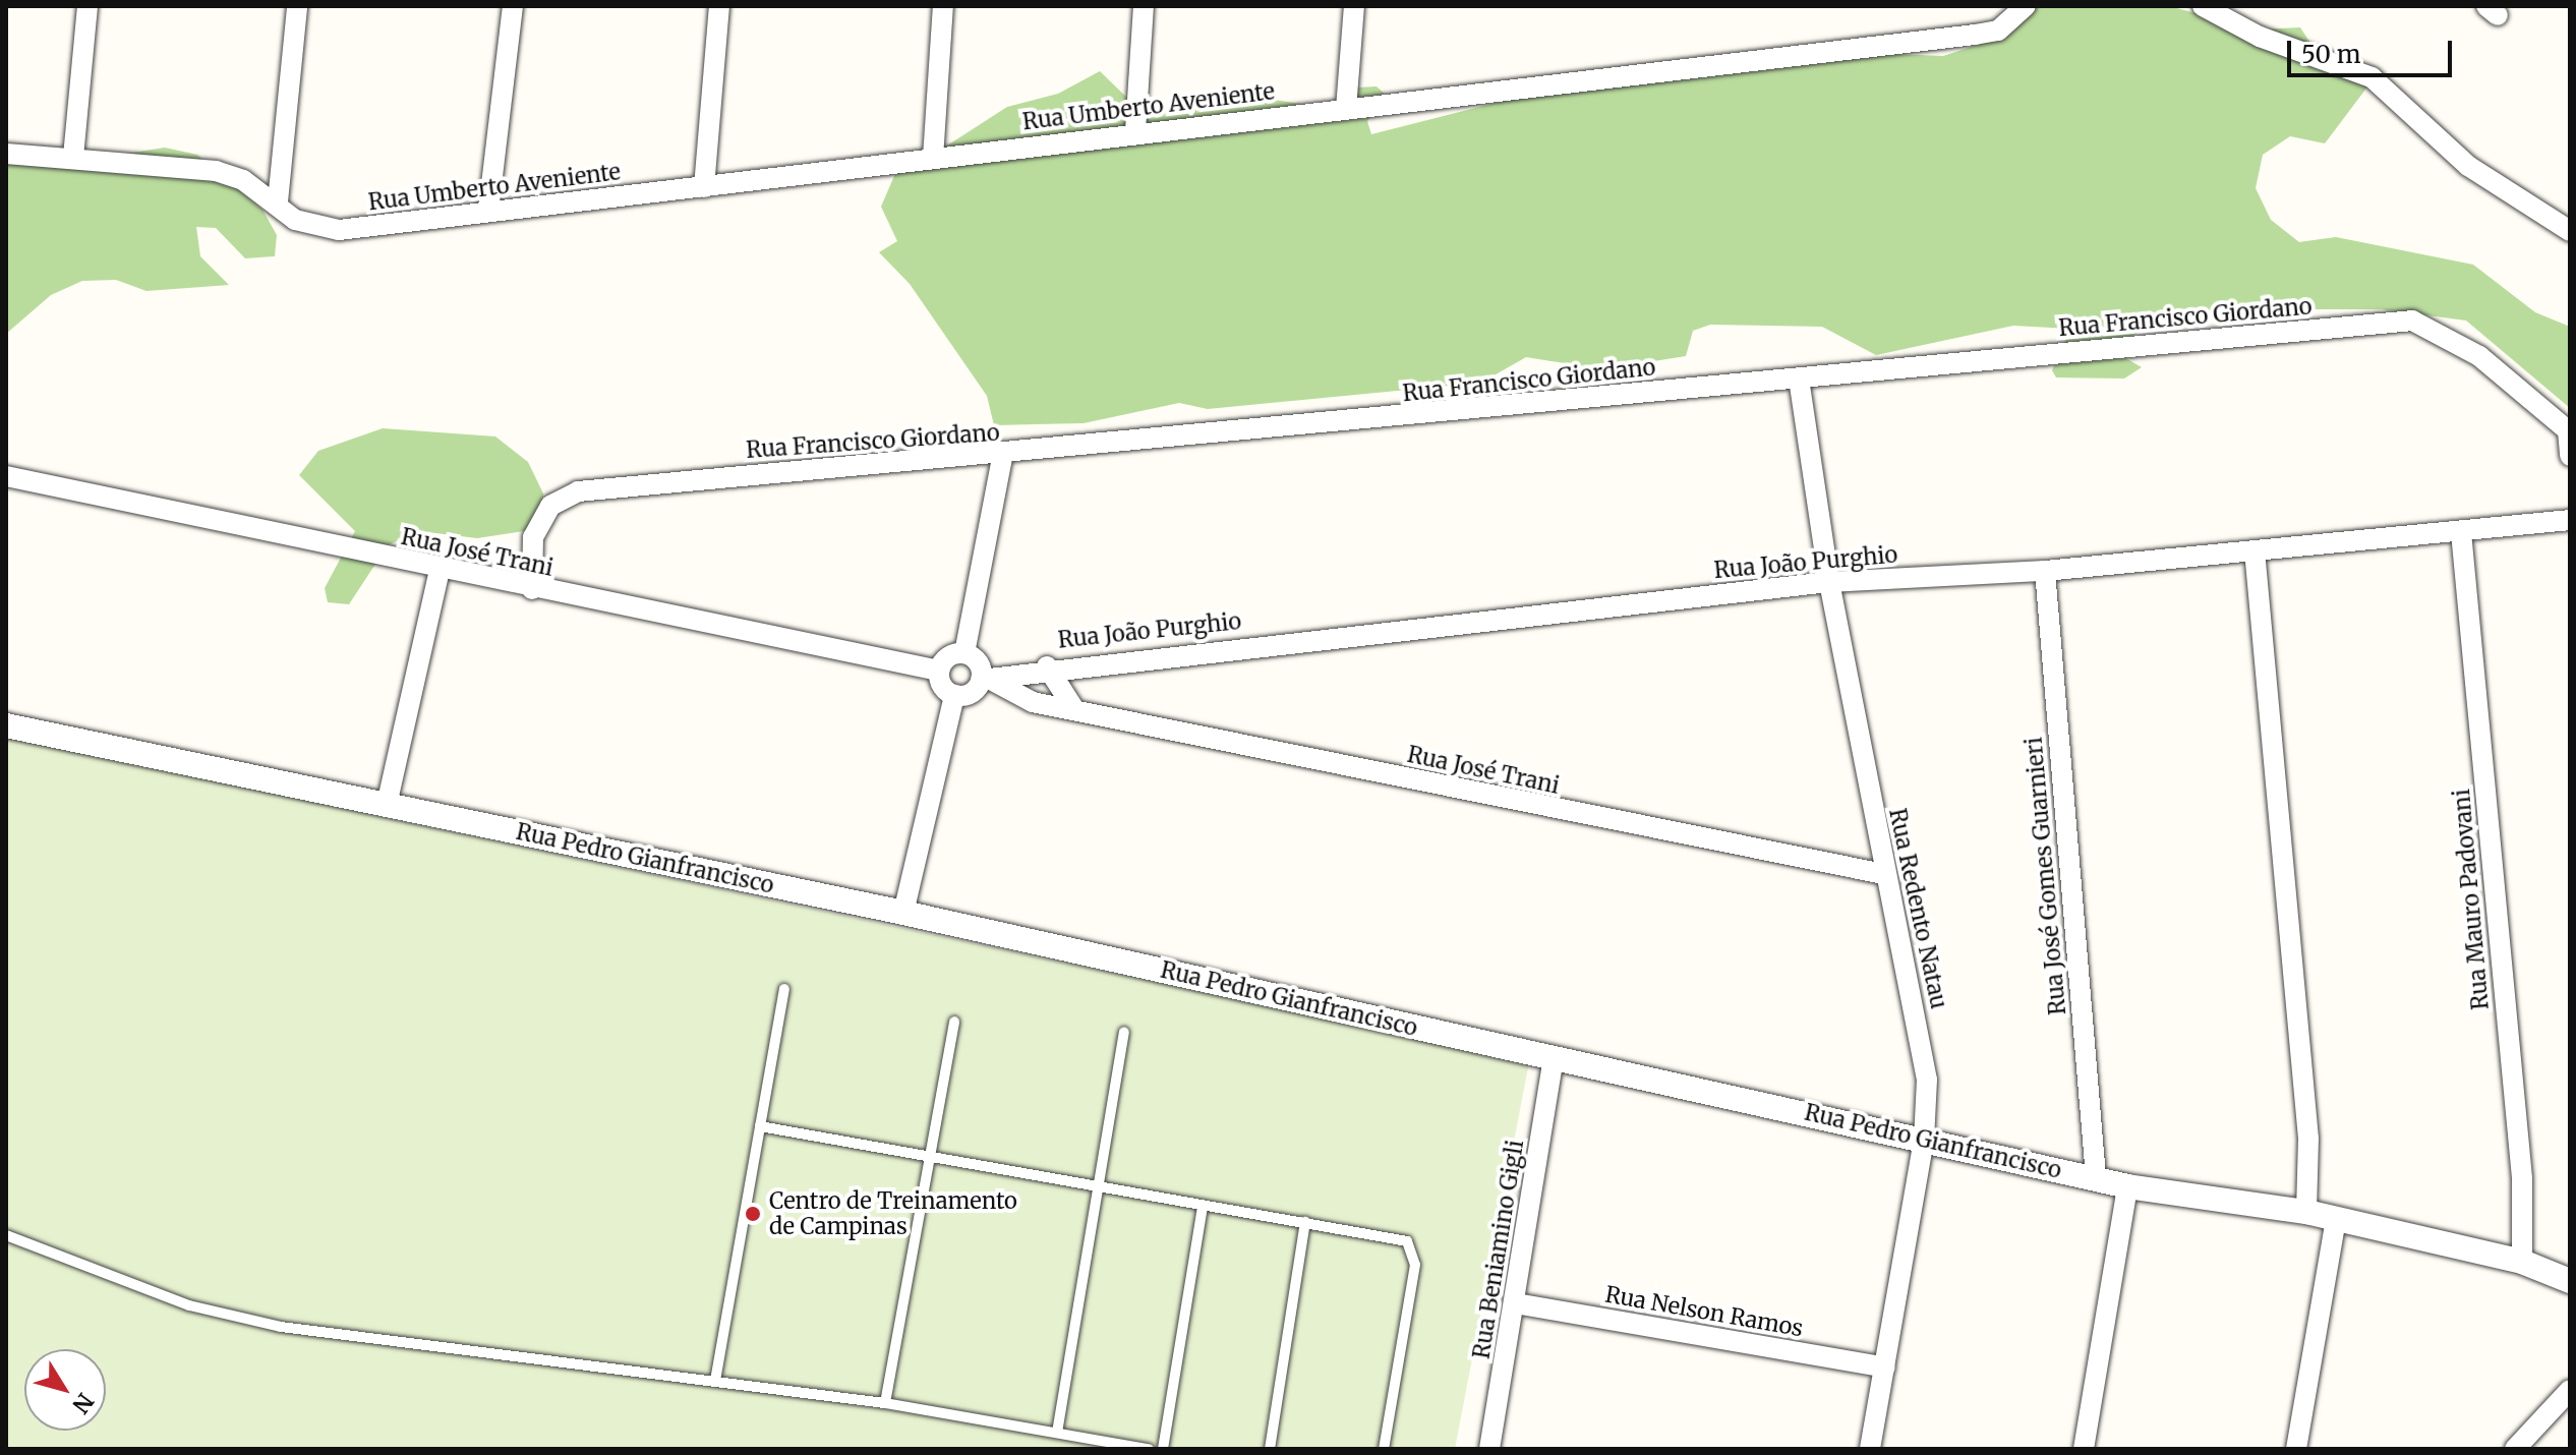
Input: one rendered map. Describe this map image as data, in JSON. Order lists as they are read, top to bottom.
{
  "streets": {
    "street": [
      "Rua Umberto Aveniente",
      "Rua Francisco Giordano",
      "Rua José Trani",
      "Rua João Purghio",
      "Rua Pedro Gianfrancisco",
      "Rua José Gomes Guarnieri",
      "Rua Mauro Padovani",
      "Rua Redento Natau",
      "Rua Beniamino Gigli",
      "Rua Nelson Ramos"
    ]
  },
  "crossings": [
    ["Rua Francisco Giordano", "Rua José Trani"],
    ["Rua Francisco Giordano", "Rua Redento Natau"],
    ["Rua José Trani", "Rua João Purghio"],
    ["Rua José Trani", "Rua Redento Natau"],
    ["Rua João Purghio", "Rua José Gomes Guarnieri"],
    ["Rua João Purghio", "Rua Mauro Padovani"],
    ["Rua João Purghio", "Rua Redento Natau"],
    ["Rua Pedro Gianfrancisco", "Rua José Gomes Guarnieri"],
    ["Rua Pedro Gianfrancisco", "Rua Mauro Padovani"],
    ["Rua Pedro Gianfrancisco", "Rua Redento Natau"],
    ["Rua Pedro Gianfrancisco", "Rua Beniamino Gigli"],
    ["Rua Redento Natau", "Rua Nelson Ramos"],
    ["Rua Beniamino Gigli", "Rua Nelson Ramos"]
  ],
  "places": ["Centro de Treinamento de Campinas"],
  "scale_bar": "50 m",
  "north": "bottom right"
}
